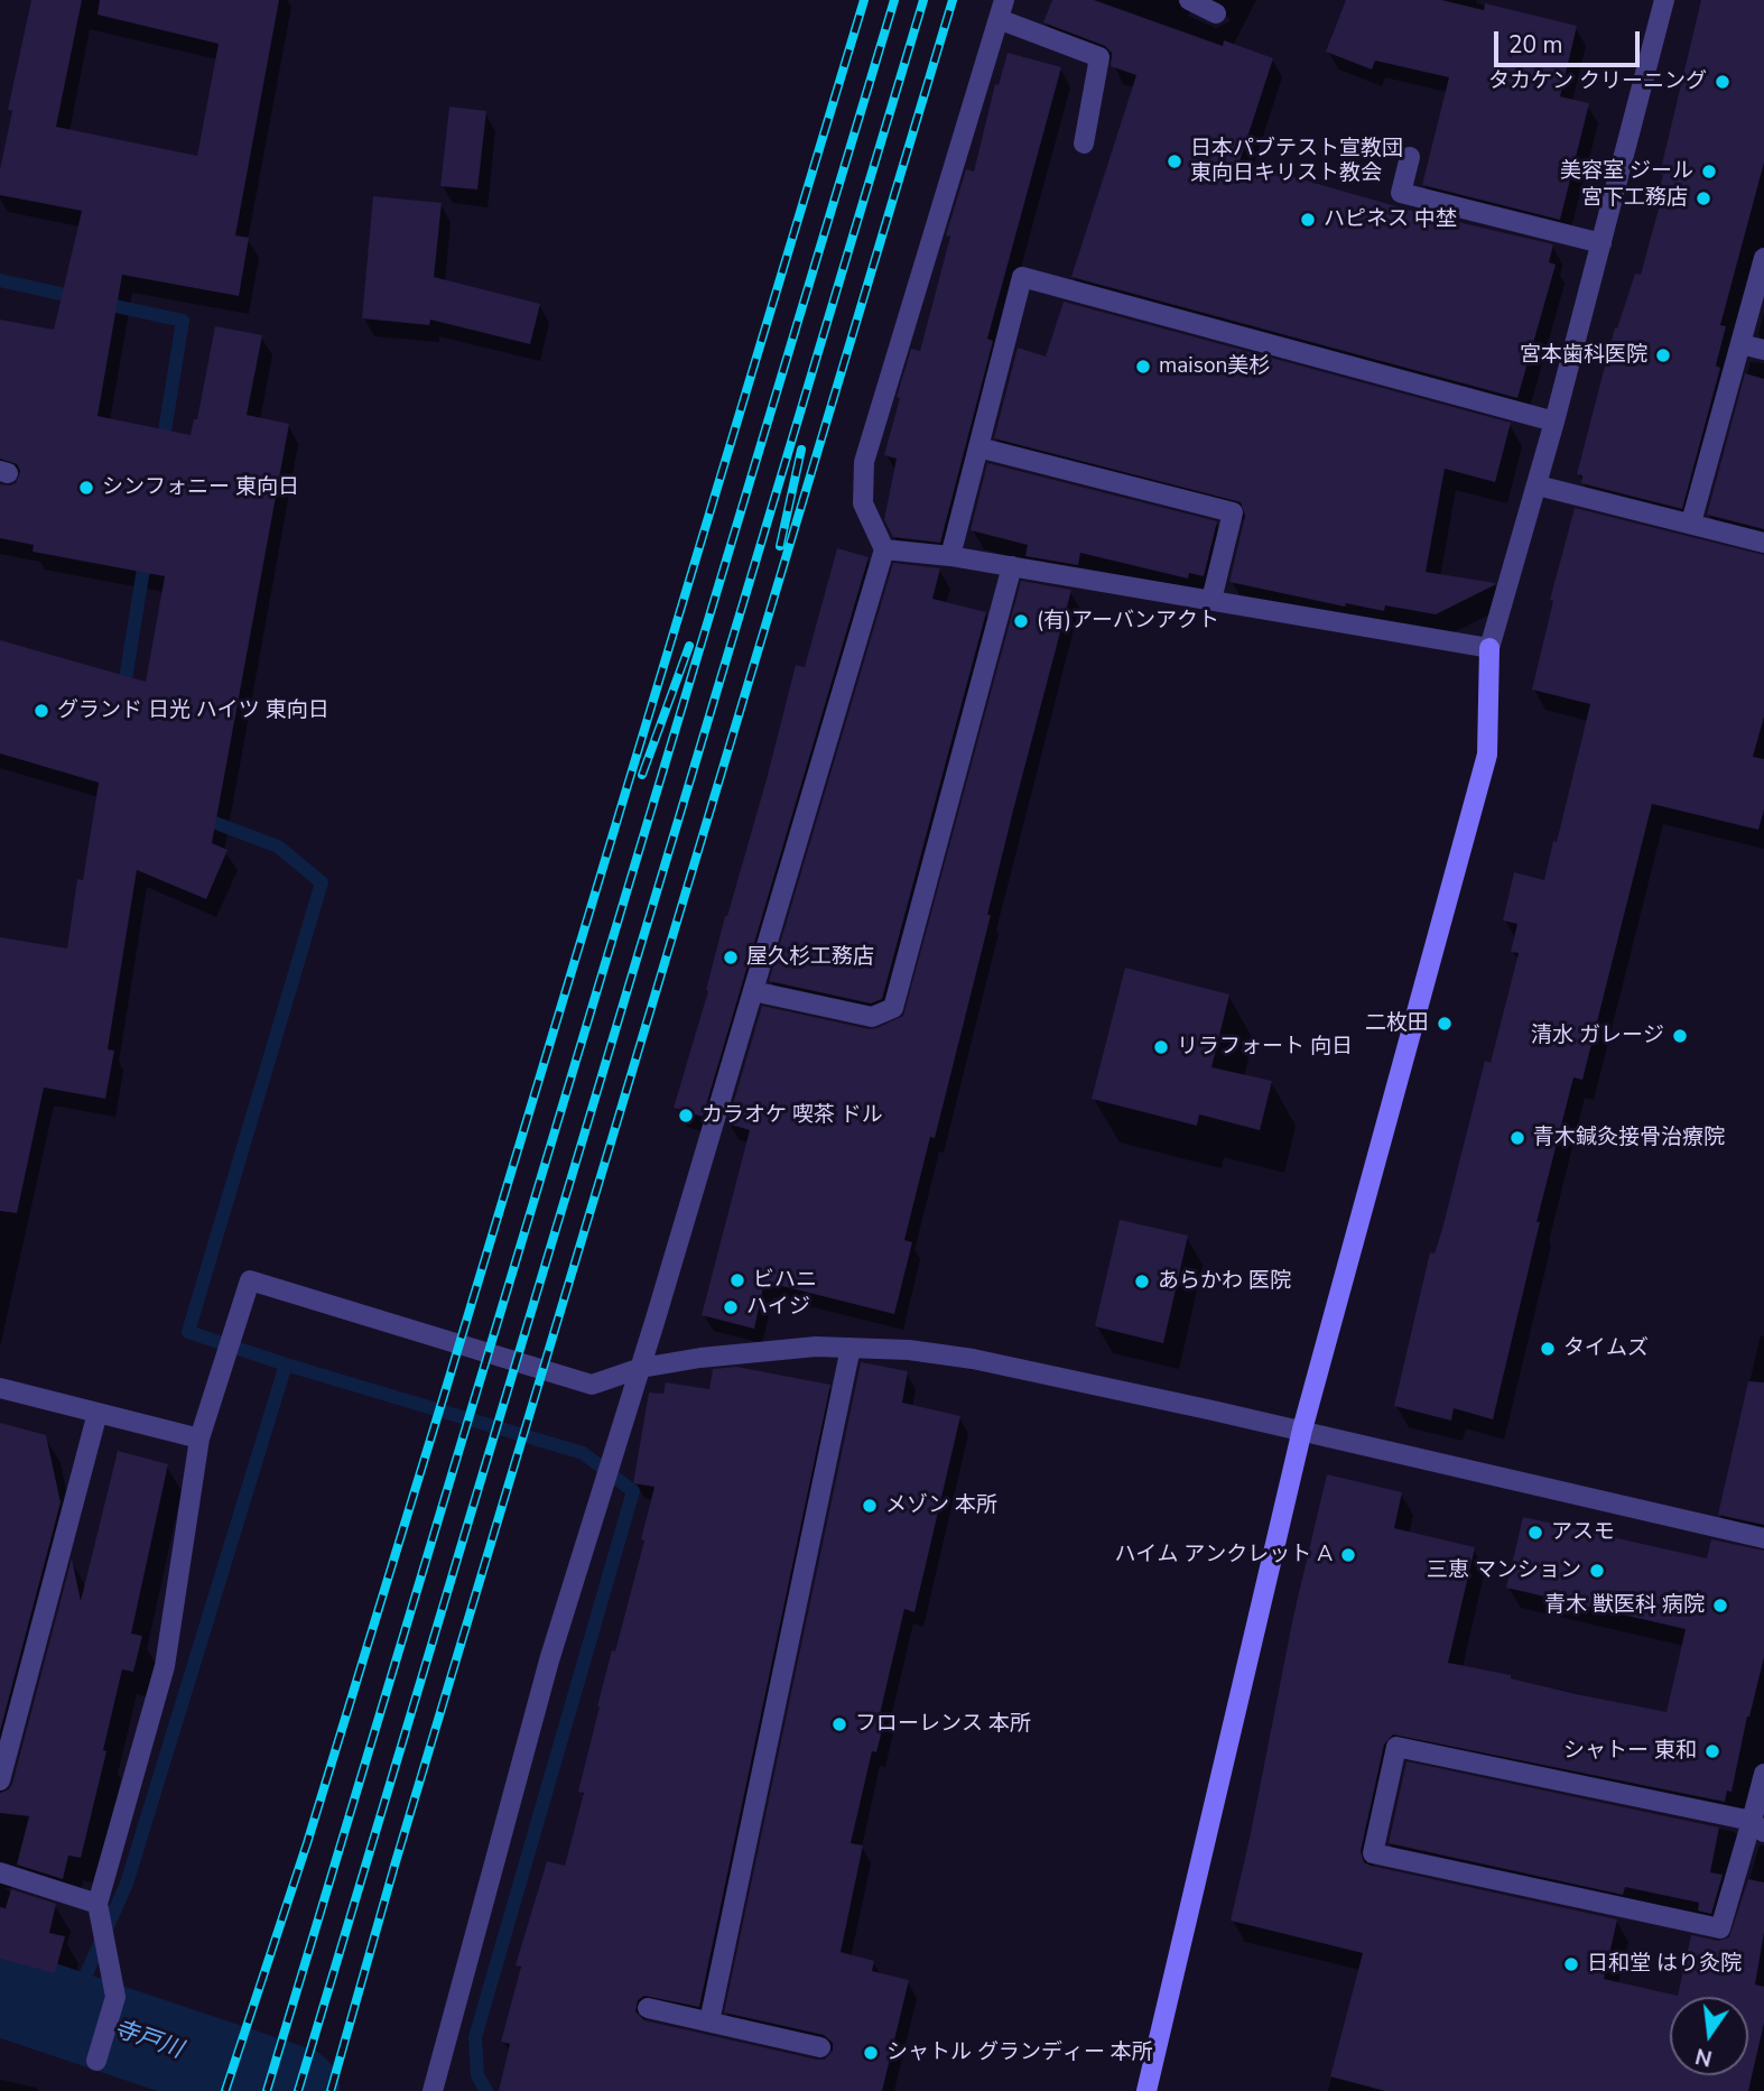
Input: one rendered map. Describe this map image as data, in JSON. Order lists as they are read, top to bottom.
{
  "water": ["寺戸川"],
  "places": [
    "タカケン クリーニング",
    "日本パブテスト宣教団 東向日キリスト教会",
    "美容室 ジール",
    "宮下工務店",
    "ハピネス 中埜",
    "宮本歯科医院",
    "maison美杉",
    "シンフォニー 東向日",
    "(有)アーバンアクト",
    "グランド 日光 ハイツ 東向日",
    "屋久杉工務店",
    "二枚田",
    "清水 ガレージ",
    "リラフォート 向日",
    "カラオケ 喫茶 ドル",
    "青木鍼灸接骨治療院",
    "ビハニ",
    "あらかわ 医院",
    "ハイジ",
    "タイムズ",
    "メゾン 本所",
    "アスモ",
    "ハイム アンクレット A",
    "三恵 マンション",
    "青木 獣医科 病院",
    "フローレンス 本所",
    "シャトー 東和",
    "日和堂 はり灸院",
    "シャトル グランディー 本所"
  ],
  "scale_bar": "20 m",
  "north": "bottom"
}
